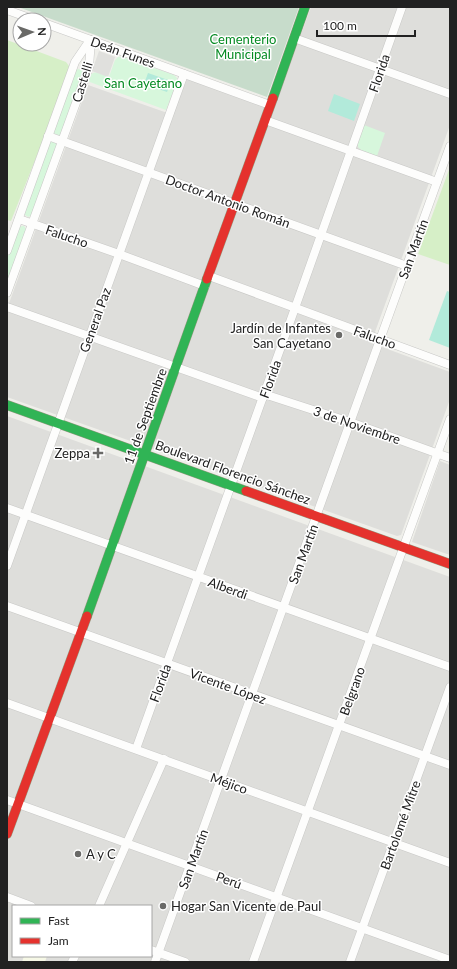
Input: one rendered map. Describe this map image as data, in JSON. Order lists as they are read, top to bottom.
{
  "streets": {
    "street": [
      "Deán Funes",
      "Florida",
      "Castelli",
      "Doctor Antonio Román",
      "Falucho",
      "San Martín",
      "General Paz",
      "11 de Septiembre",
      "3 de Noviembre",
      "Boulevard Florencio Sánchez",
      "Alberdi",
      "Vicente López",
      "Belgrano",
      "Méjico",
      "Bartolomé Mitre",
      "Perú"
    ]
  },
  "crossings": [
    ["Deán Funes", "Castelli"],
    ["Deán Funes", "General Paz"],
    ["Deán Funes", "11 de Septiembre"],
    ["Florida", "Doctor Antonio Román"],
    ["Florida", "Falucho"],
    ["Florida", "3 de Noviembre"],
    ["Florida", "Boulevard Florencio Sánchez"],
    ["Florida", "Alberdi"],
    ["Florida", "Vicente López"],
    ["Florida", "Méjico"],
    ["Castelli", "Doctor Antonio Román"],
    ["Castelli", "Falucho"],
    ["Doctor Antonio Román", "San Martín"],
    ["Doctor Antonio Román", "General Paz"],
    ["Doctor Antonio Román", "11 de Septiembre"],
    ["Falucho", "San Martín"],
    ["Falucho", "General Paz"],
    ["Falucho", "11 de Septiembre"],
    ["San Martín", "3 de Noviembre"],
    ["San Martín", "Boulevard Florencio Sánchez"],
    ["San Martín", "Alberdi"],
    ["San Martín", "Vicente López"],
    ["San Martín", "Méjico"],
    ["San Martín", "Perú"],
    ["General Paz", "3 de Noviembre"],
    ["General Paz", "Boulevard Florencio Sánchez"],
    ["General Paz", "Alberdi"],
    ["11 de Septiembre", "3 de Noviembre"],
    ["11 de Septiembre", "Boulevard Florencio Sánchez"],
    ["11 de Septiembre", "Alberdi"],
    ["11 de Septiembre", "Vicente López"],
    ["11 de Septiembre", "Méjico"],
    ["11 de Septiembre", "Perú"],
    ["3 de Noviembre", "Belgrano"],
    ["Boulevard Florencio Sánchez", "Belgrano"],
    ["Alberdi", "Belgrano"],
    ["Vicente López", "Belgrano"],
    ["Vicente López", "Bartolomé Mitre"],
    ["Belgrano", "Méjico"],
    ["Belgrano", "Perú"],
    ["Méjico", "Bartolomé Mitre"],
    ["Bartolomé Mitre", "Perú"]
  ],
  "parks": ["Cementerio Municipal", "San Cayetano"],
  "places": {
    "other": ["Jardín de Infantes San Cayetano", "A y C", "Hogar San Vicente de Paul"],
    "health": ["Zeppa"]
  },
  "legend": ["Fast", "Jam"],
  "scale_bar": "100 m",
  "north": "right"
}
